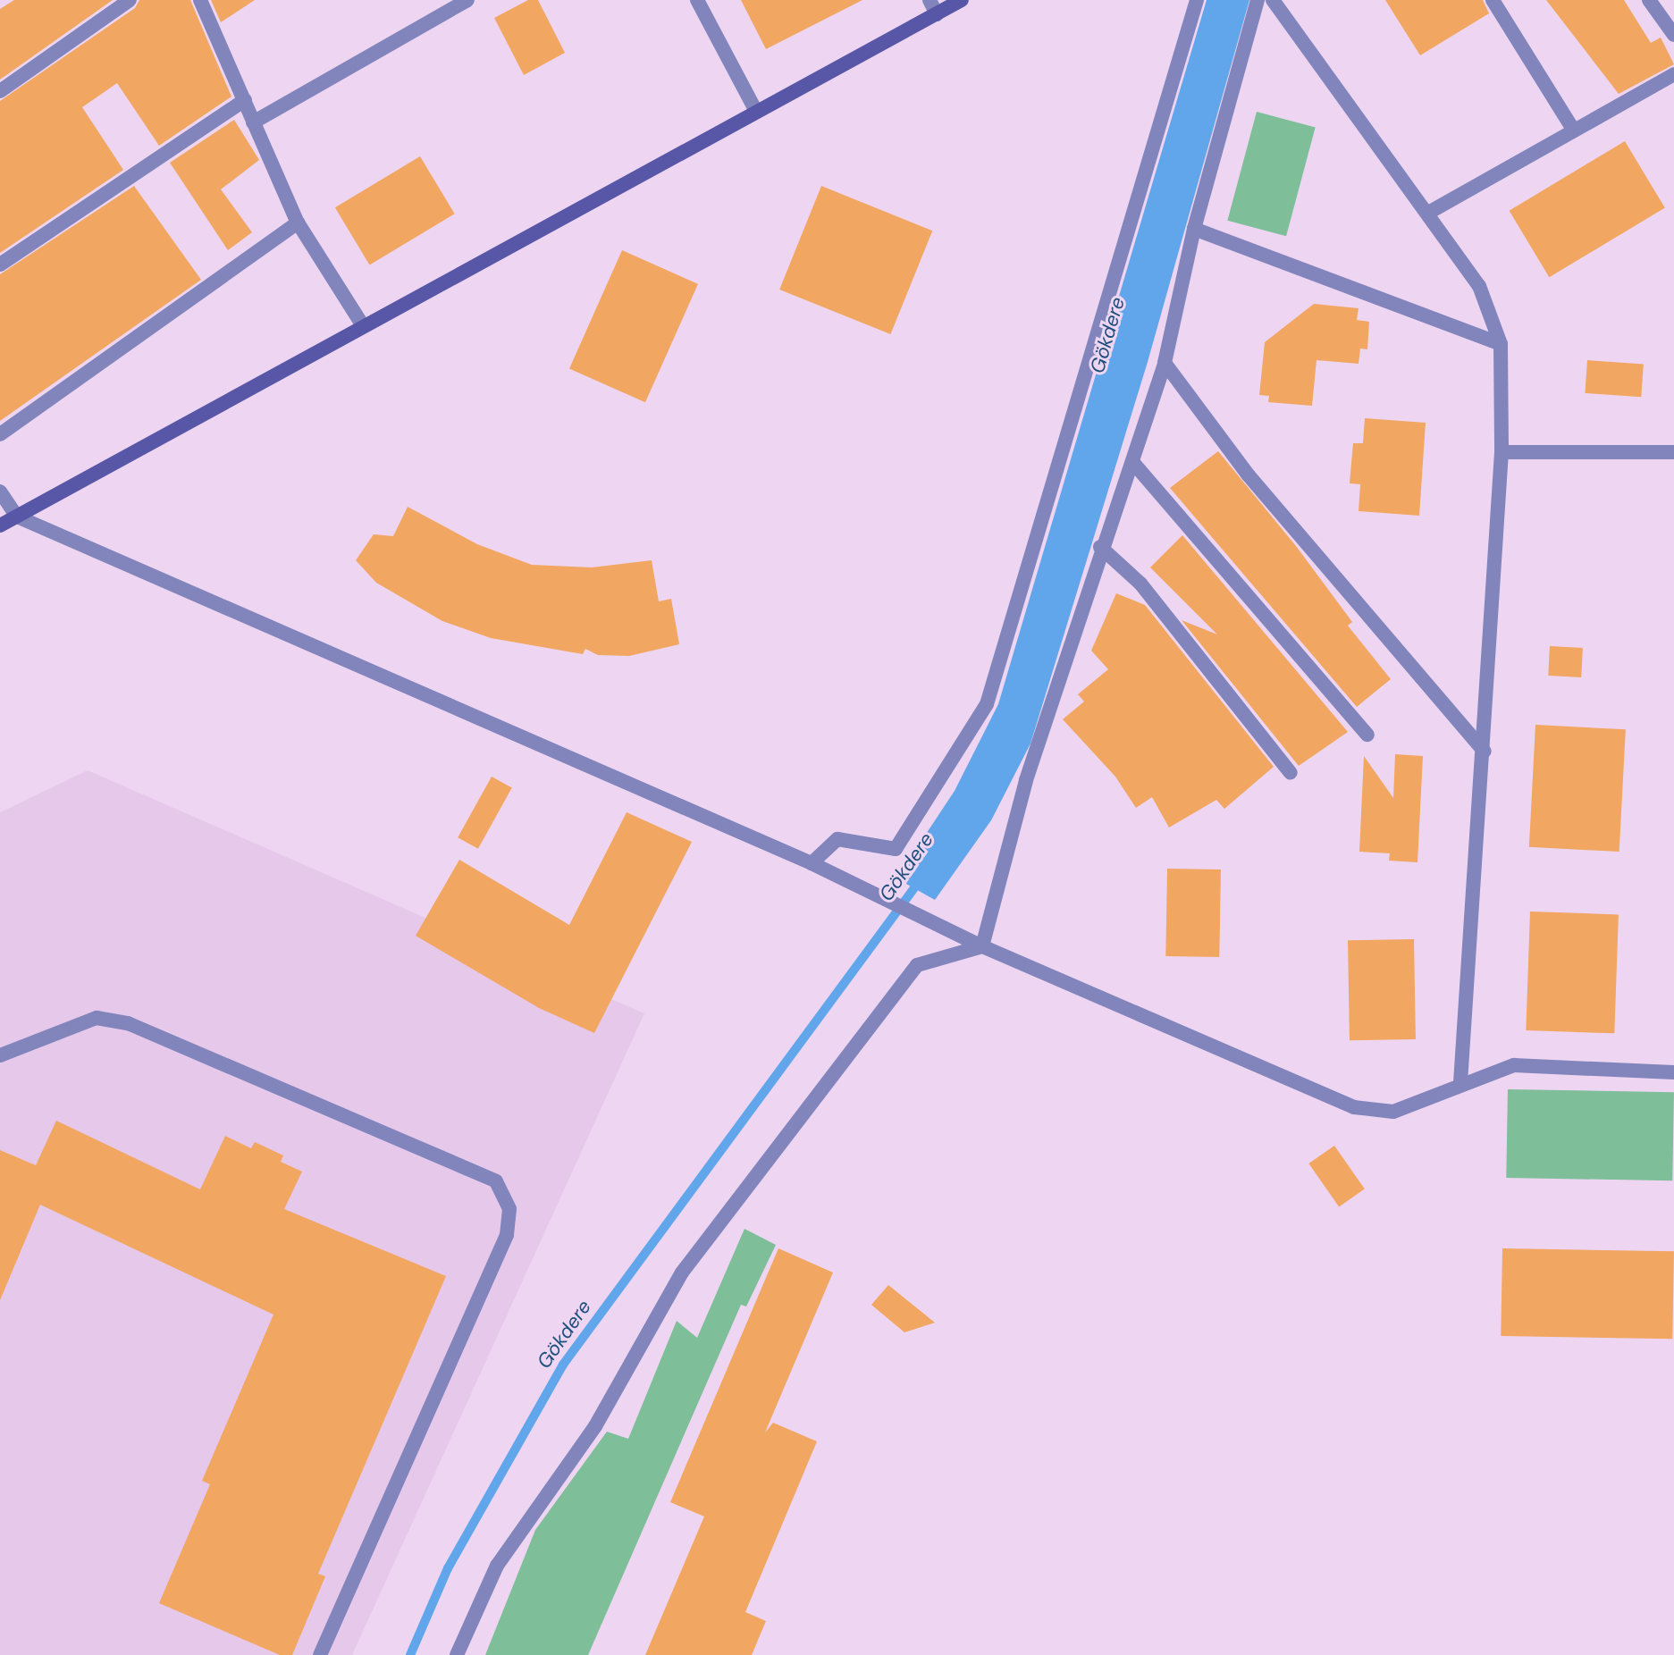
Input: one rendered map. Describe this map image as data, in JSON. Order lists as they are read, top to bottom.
{
  "water": ["Gökdere"]
}
